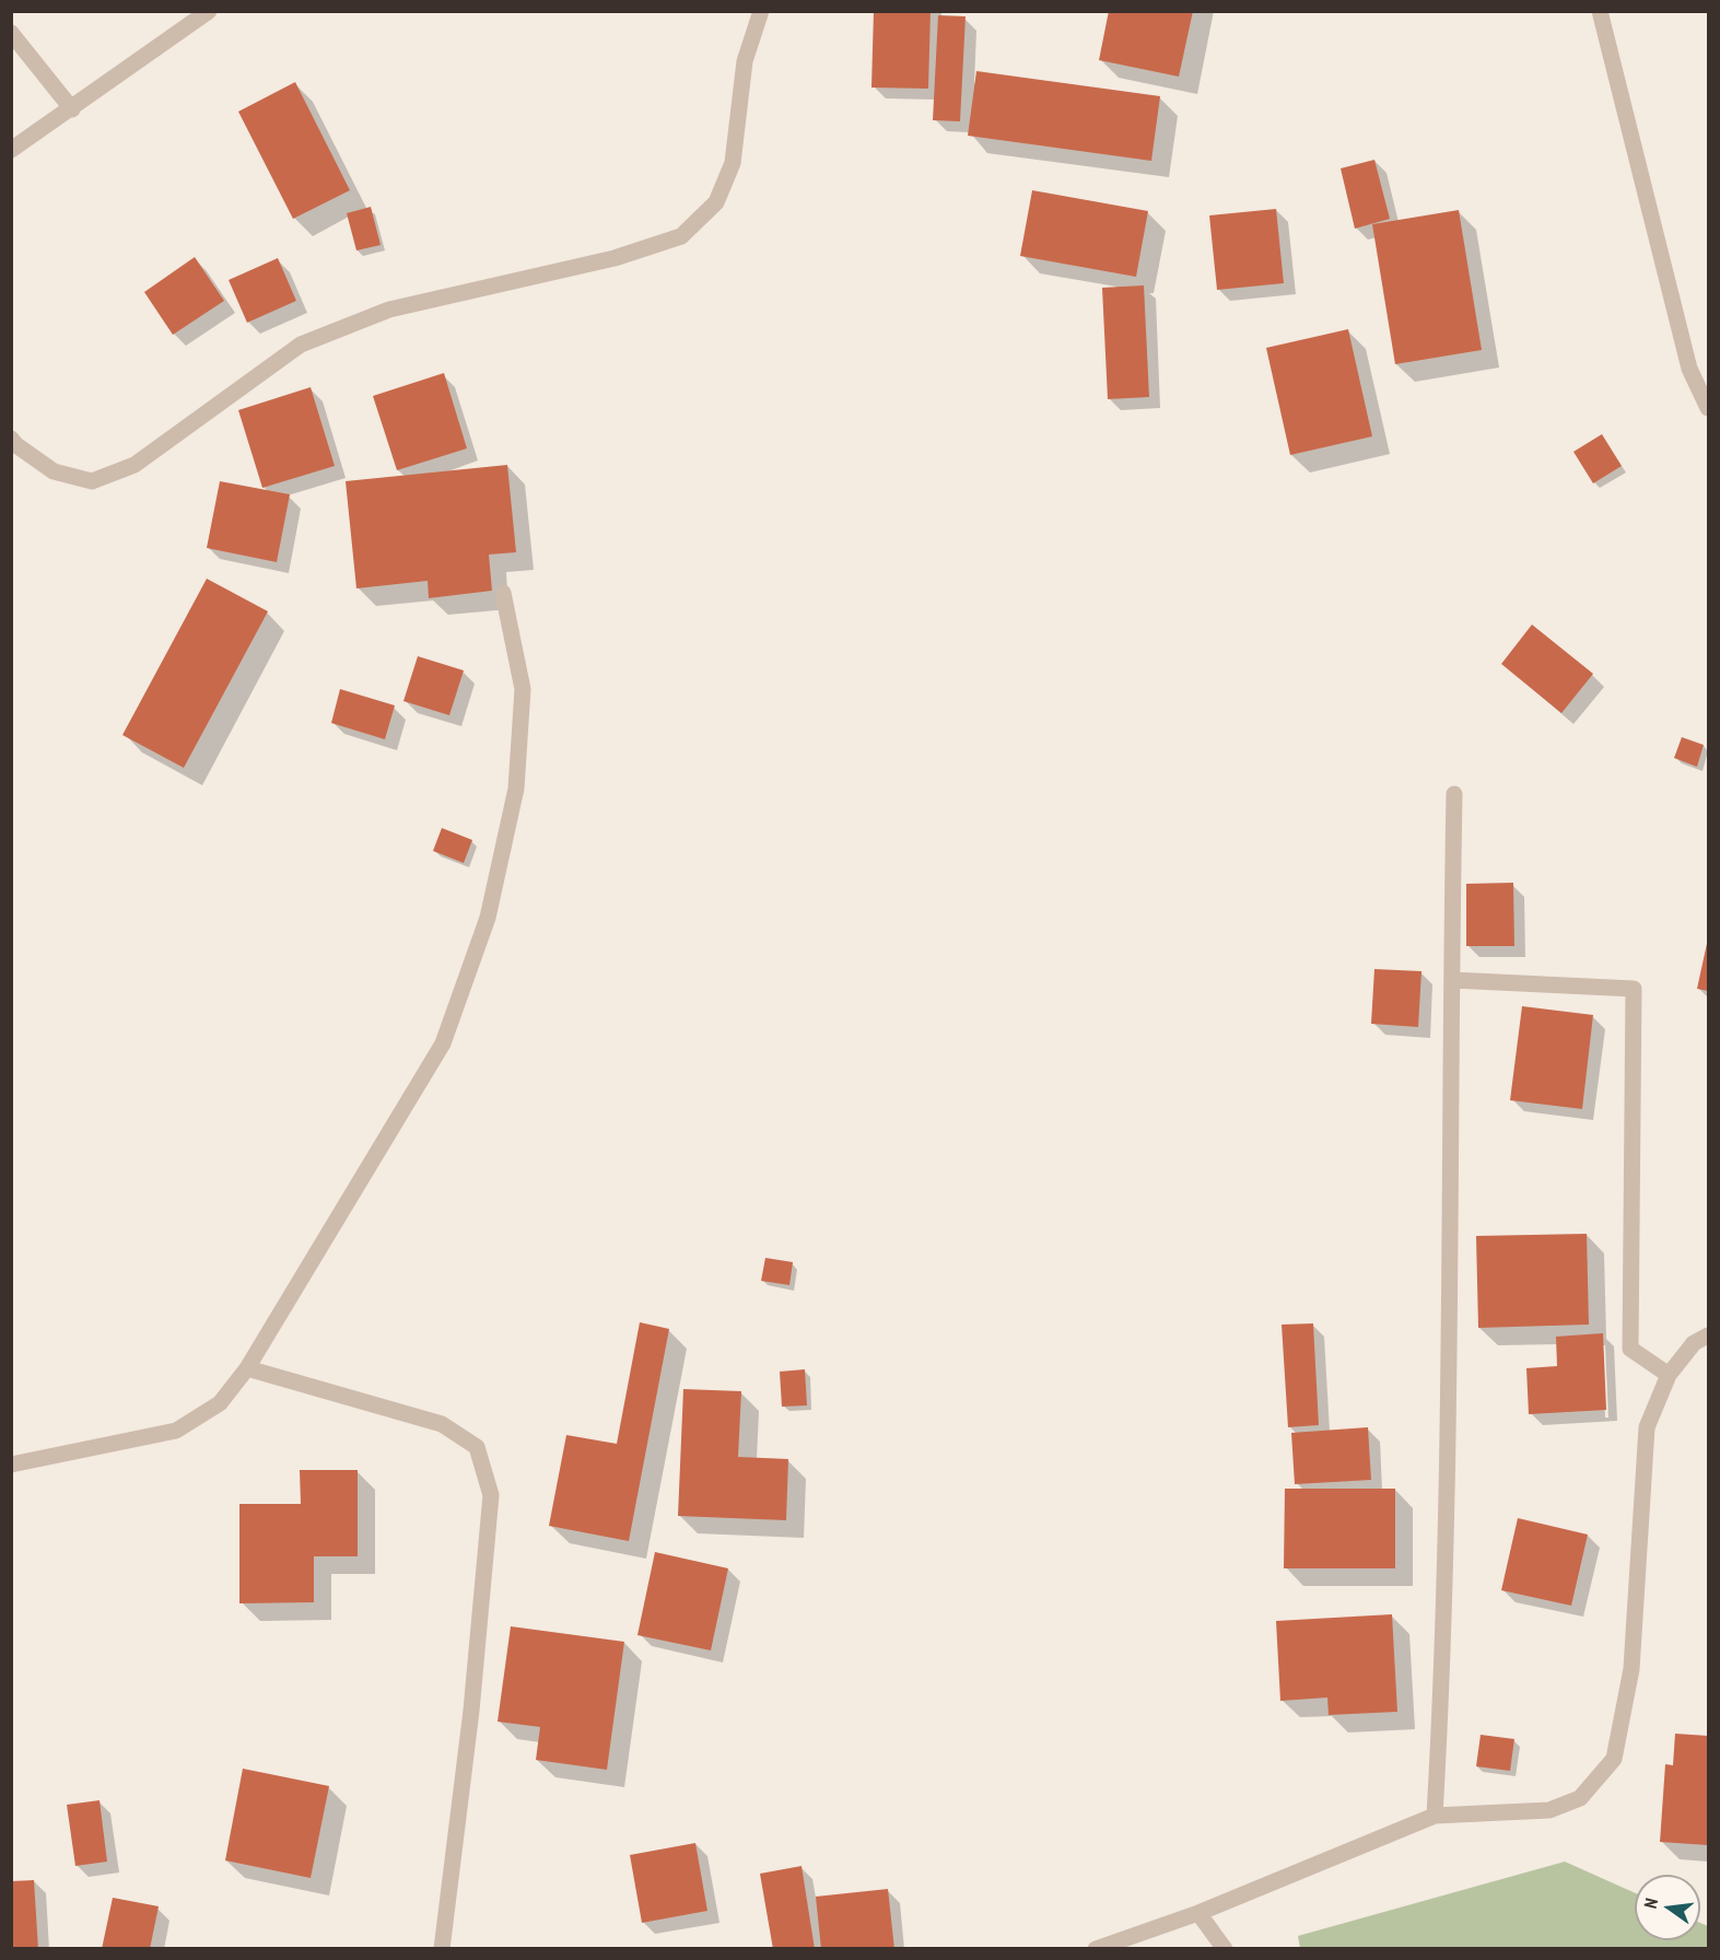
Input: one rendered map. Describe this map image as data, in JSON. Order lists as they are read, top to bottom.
{
  "north": "left"
}
